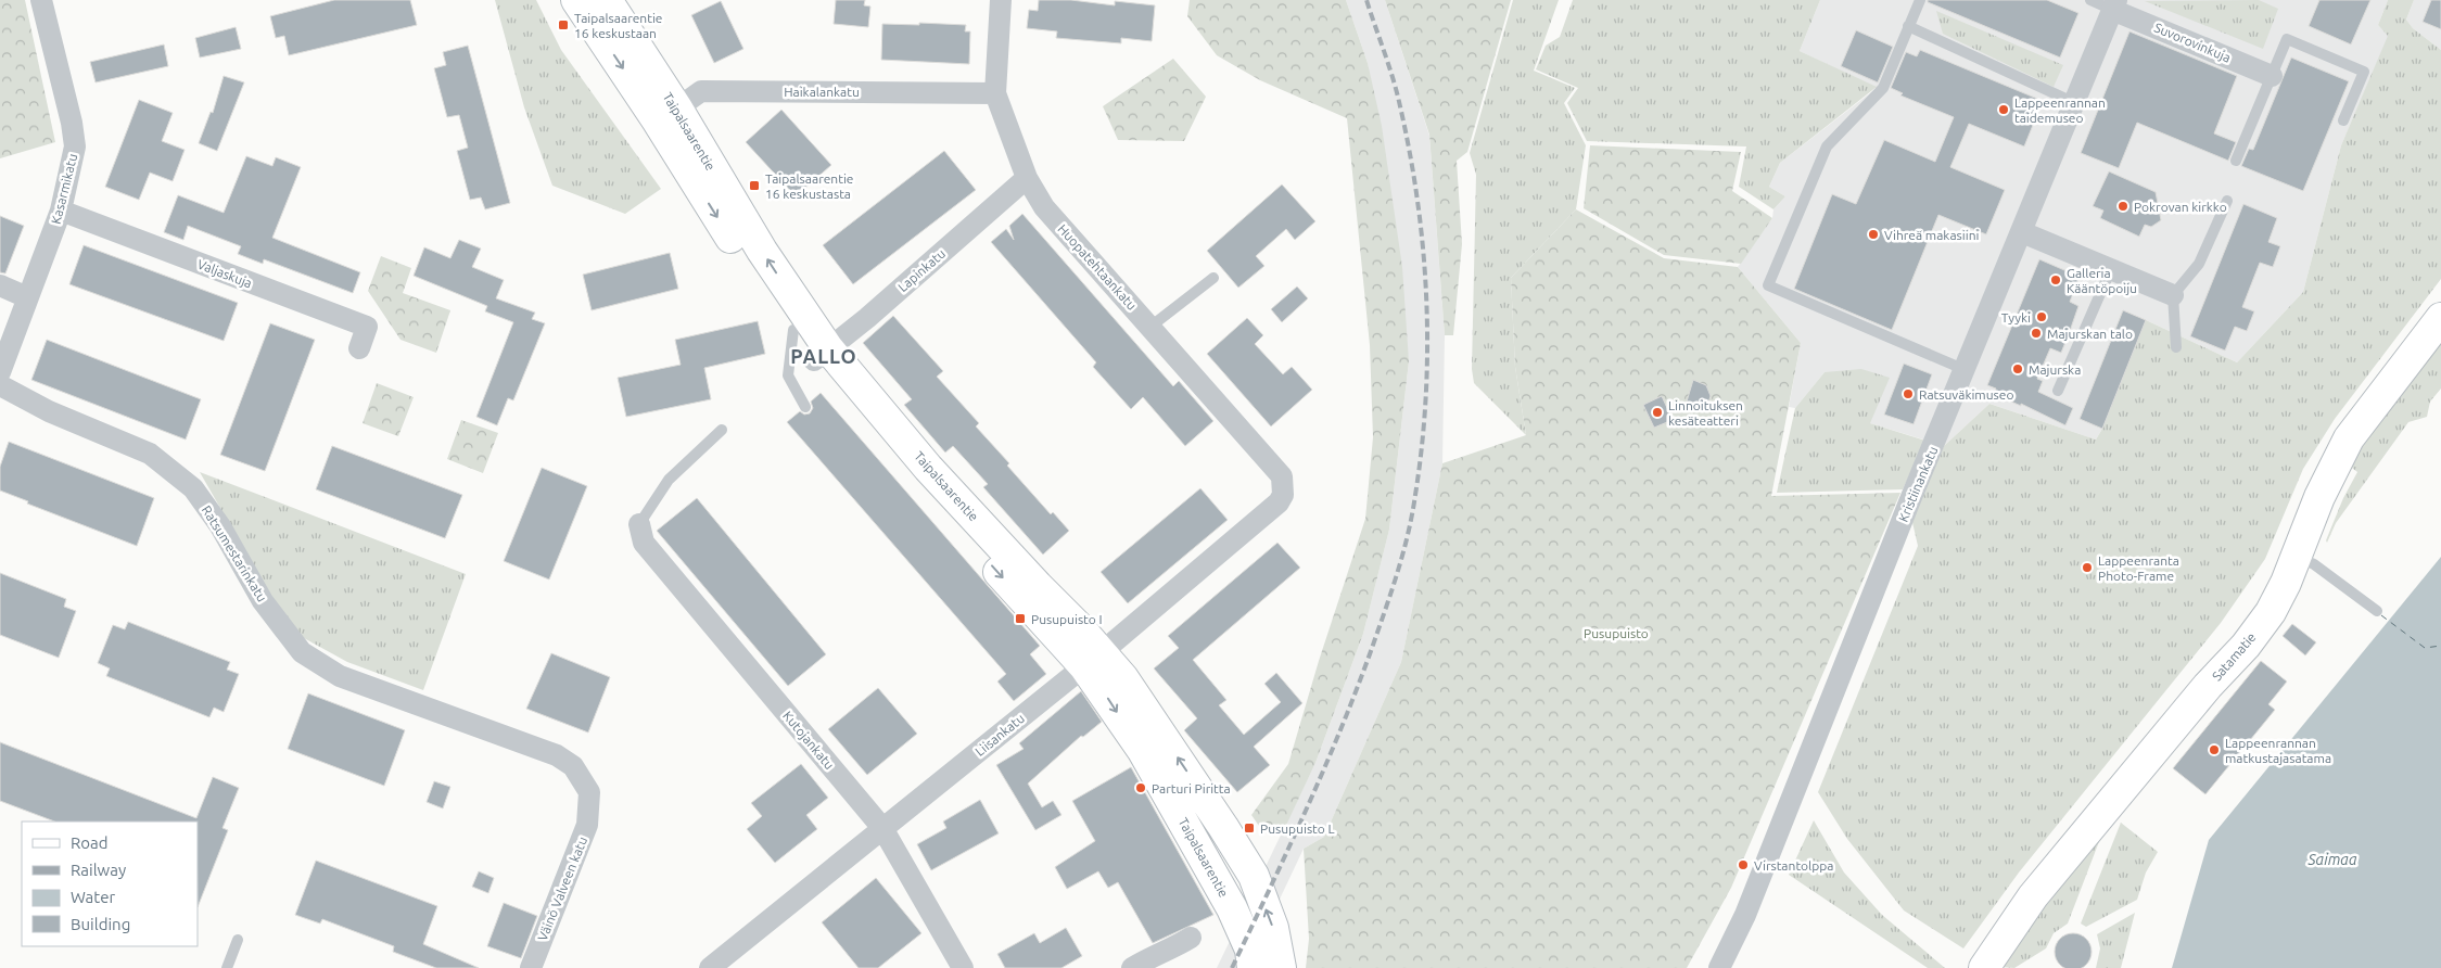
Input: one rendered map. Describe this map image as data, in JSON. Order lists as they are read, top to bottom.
{
  "streets": {
    "main road": ["Taipalsaarentie", "Satamatie"],
    "street": [
      "Suvorovinkuja",
      "Haikalankatu",
      "Kasarmikatu",
      "Huopatehtaankatu",
      "Lapinkatu",
      "Valjaskuja",
      "Kristiinankatu",
      "Ratsumestarinkatu",
      "Liisankatu",
      "Kutojankatu",
      "Väinö Valveen katu"
    ]
  },
  "crossings": [
    ["Suvorovinkuja", "Kristiinankatu"],
    ["Haikalankatu", "Taipalsaarentie"],
    ["Haikalankatu", "Huopatehtaankatu"],
    ["Taipalsaarentie", "Lapinkatu"],
    ["Taipalsaarentie", "Liisankatu"],
    ["Kasarmikatu", "Valjaskuja"],
    ["Huopatehtaankatu", "Lapinkatu"],
    ["Huopatehtaankatu", "Liisankatu"],
    ["Ratsumestarinkatu", "Väinö Valveen katu"],
    ["Liisankatu", "Kutojankatu"]
  ],
  "districts": ["PALLO"],
  "water": ["Saimaa"],
  "parks": ["Pusupuisto"],
  "places": {
    "transit": [
      "Taipalsaarentie 16 keskustaan",
      "Taipalsaarentie 16 keskustasta",
      "Pusupuisto I",
      "Pusupuisto L"
    ],
    "other": [
      "Lappeenrannan taidemuseo",
      "Pokrovan kirkko",
      "Vihreä makasiini",
      "Galleria Kääntöpoiju",
      "Tyyki",
      "Majurskan talo",
      "Majurska",
      "Ratsuväkimuseo",
      "Linnoituksen kesäteatteri",
      "Lappeenranta Photo-Frame",
      "Lappeenrannan matkustajasatama",
      "Parturi Piritta",
      "Virstantolppa"
    ]
  },
  "legend": [
    "Road",
    "Railway",
    "Water",
    "Building"
  ]
}
